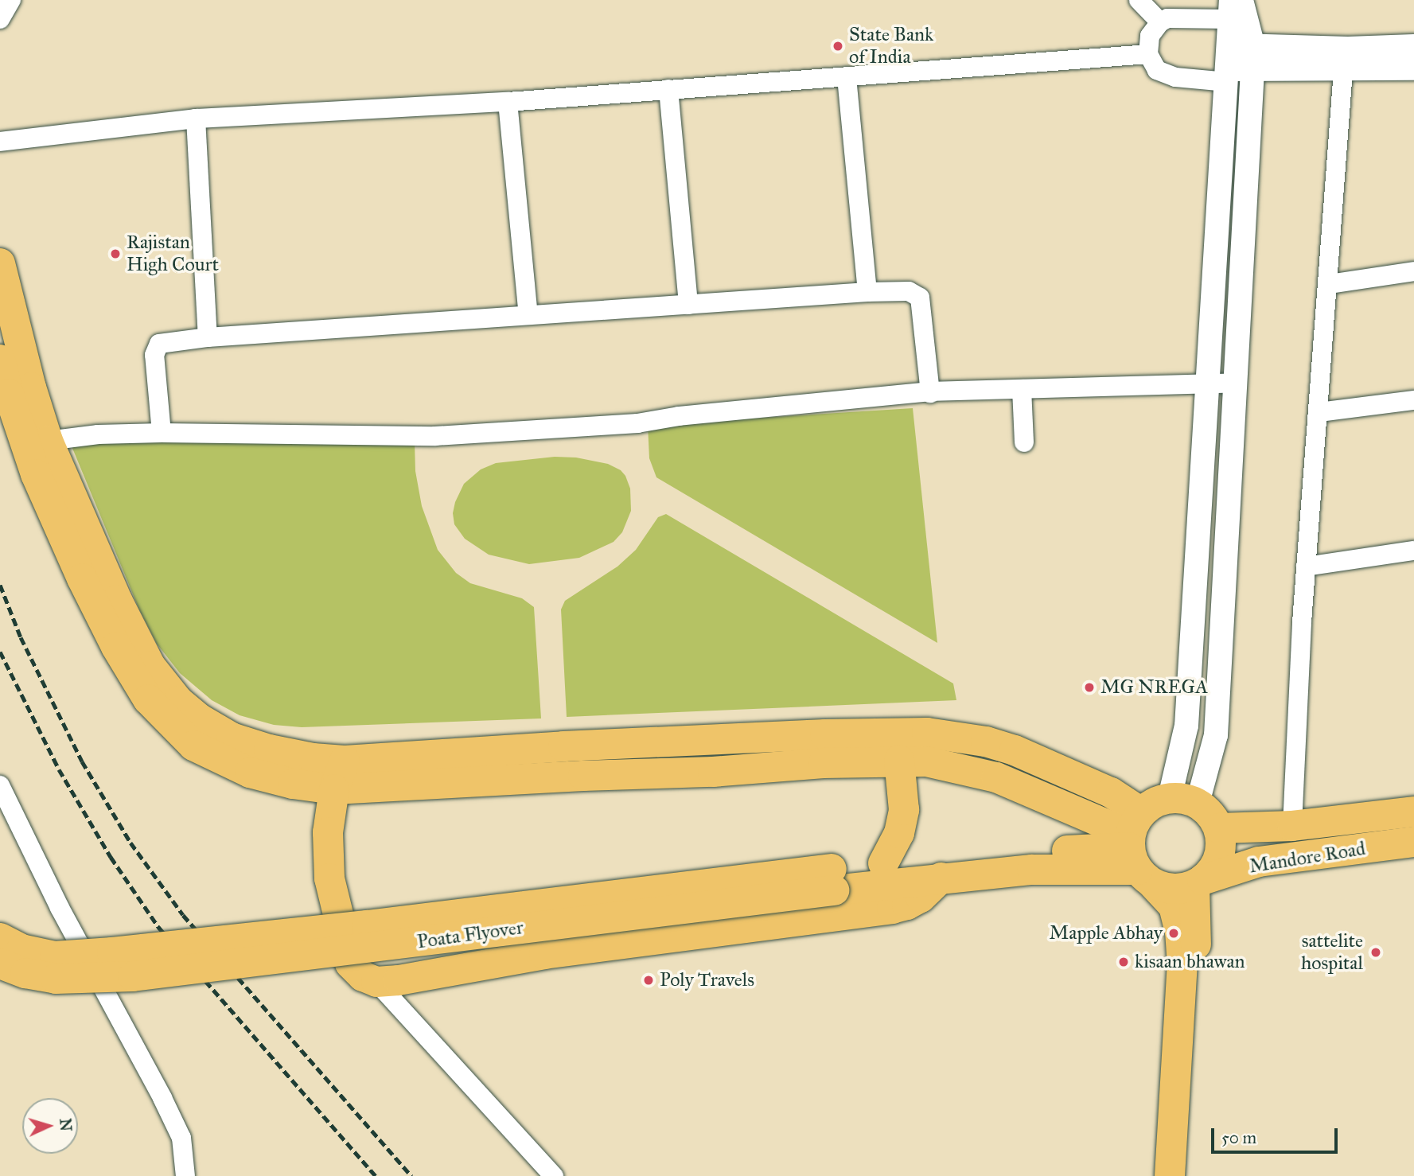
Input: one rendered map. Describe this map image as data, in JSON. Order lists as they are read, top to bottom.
{
  "streets": {
    "main road": ["Mandore Road", "Poata Flyover"]
  },
  "crossings": [
    ["Mandore Road", "Poata Flyover"]
  ],
  "places": [
    "State Bank of India",
    "Rajistan High Court",
    "MG NREGA",
    "Mapple Abhay",
    "sattelite hospital",
    "kisaan bhawan",
    "Poly Travels"
  ],
  "scale_bar": "50 m",
  "north": "right"
}
